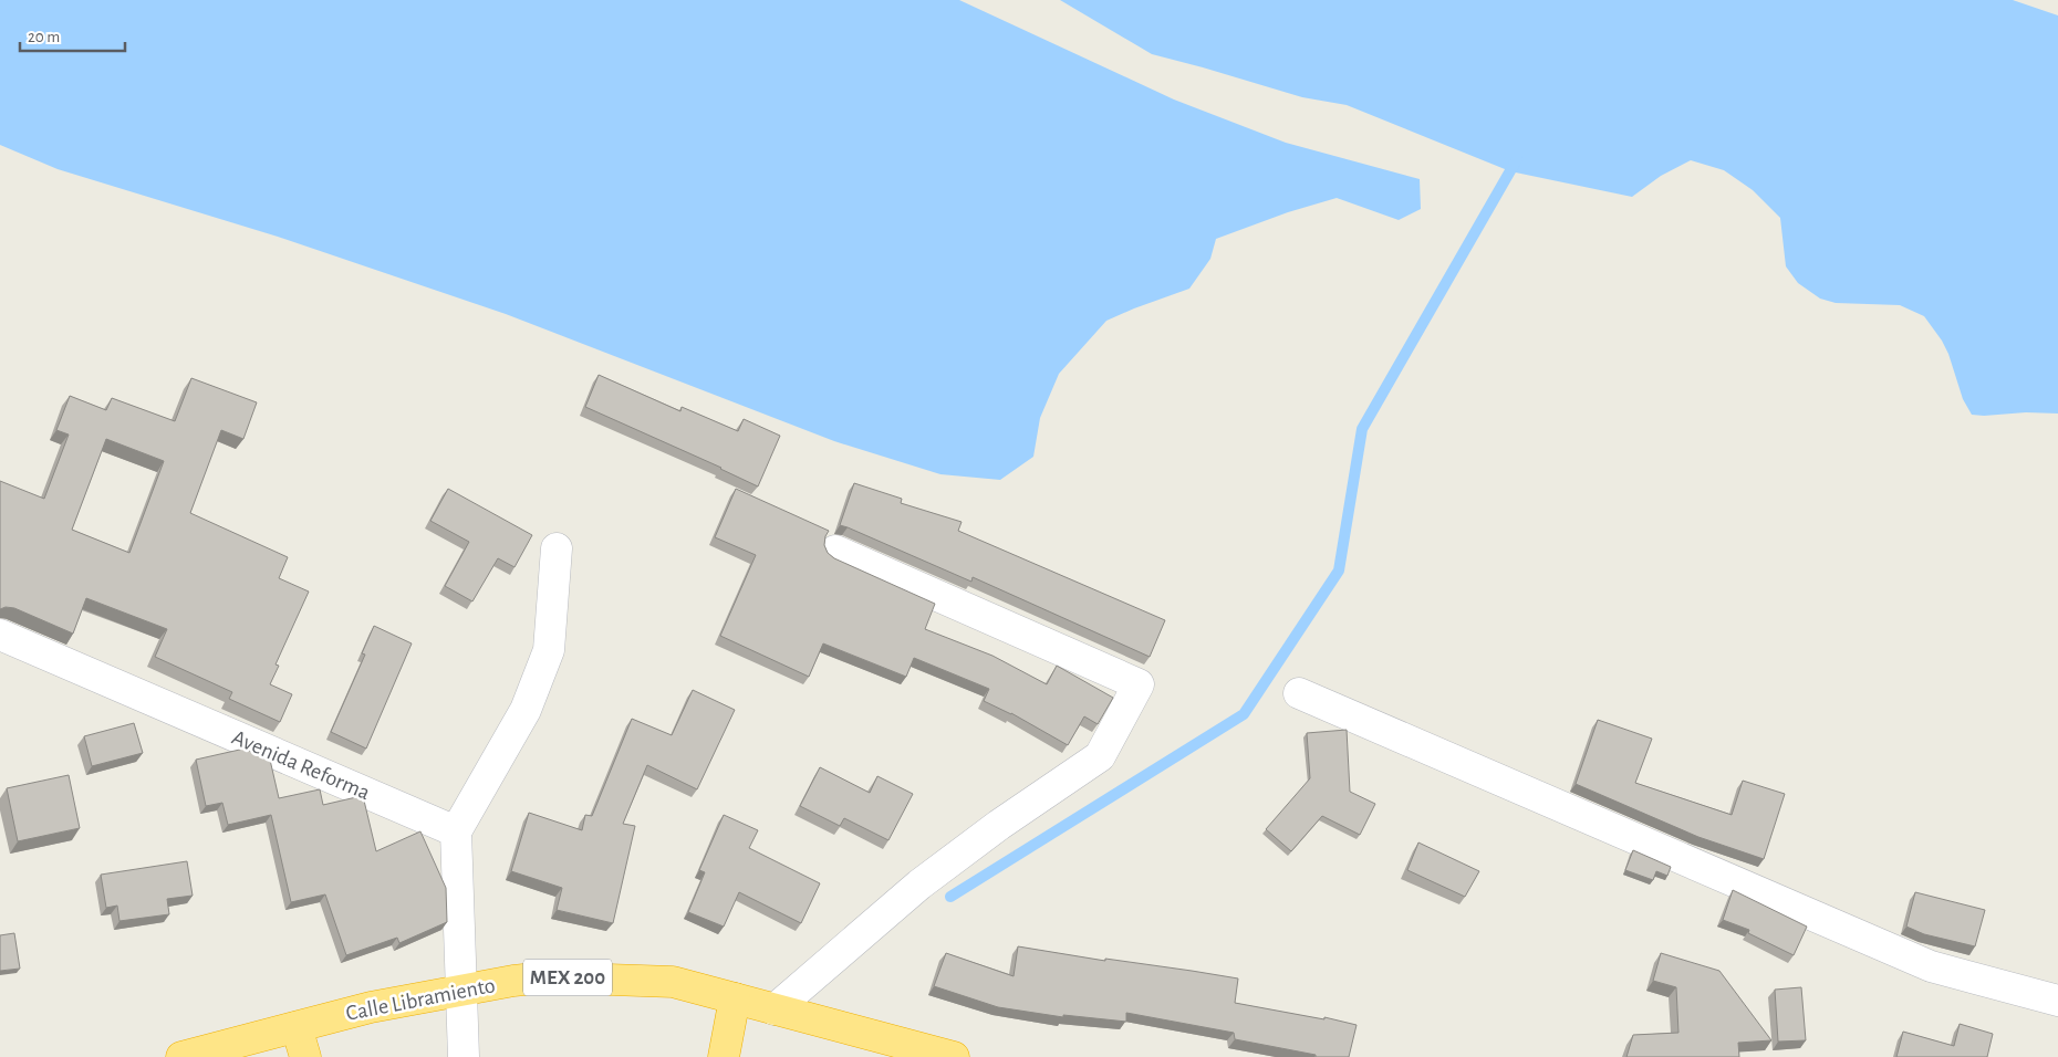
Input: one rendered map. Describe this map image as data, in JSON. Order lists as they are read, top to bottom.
{
  "streets": {
    "highway": ["MEX 200", "Calle Libramiento"],
    "street": ["Avenida Reforma"]
  },
  "scale_bar": "20 m"
}
